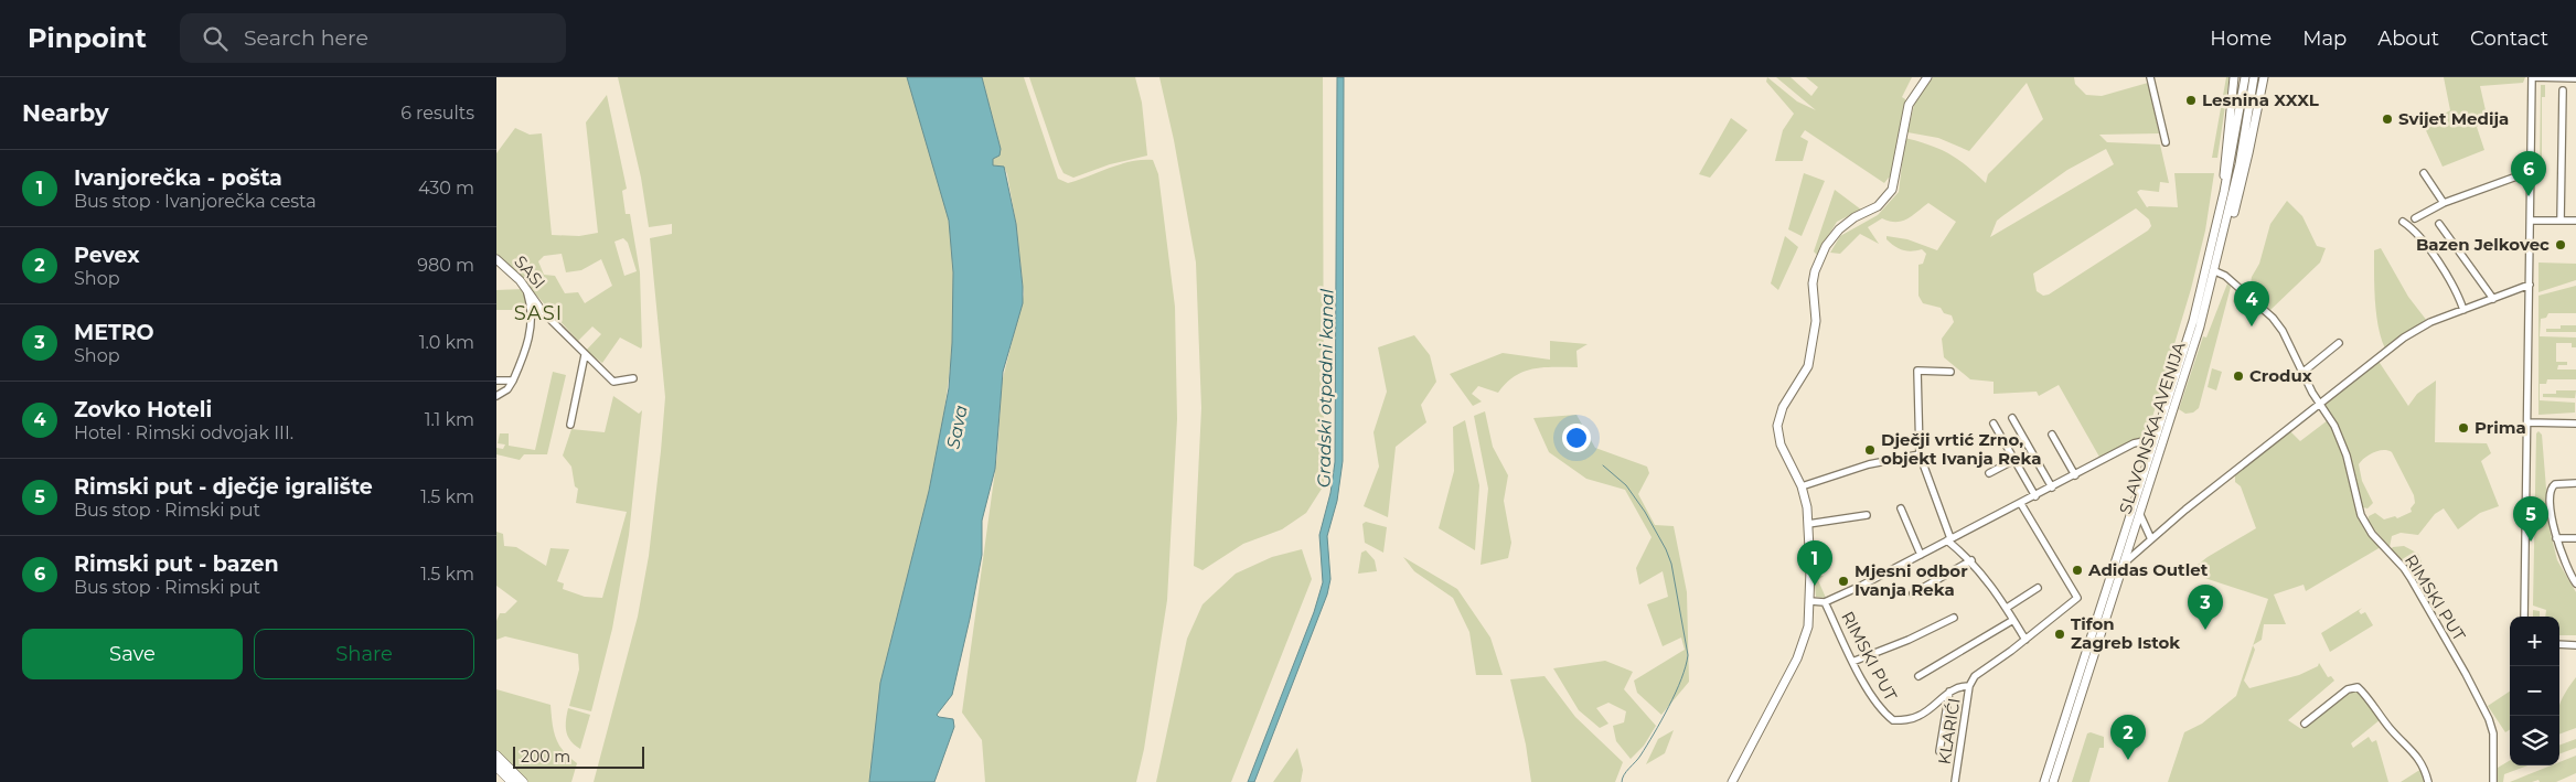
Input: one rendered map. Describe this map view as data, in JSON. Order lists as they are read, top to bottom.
{
  "streets": {
    "main road": ["SASI", "SLAVONSKA AVENIJA"],
    "street": ["RIMSKI PUT", "KLARIĆI"]
  },
  "crossings": [
    ["SLAVONSKA AVENIJA", "RIMSKI PUT"],
    ["RIMSKI PUT", "KLARIĆI"]
  ],
  "districts": ["SASI"],
  "water": ["Gradski otpadni kanal", "Sava"],
  "places": [
    "Lesnina XXXL",
    "Svijet Medija",
    "Bazen Jelkovec",
    "Crodux",
    "Prima",
    "Dječji vrtić Zrno, objekt Ivanja Reka",
    "Adidas Outlet",
    "Mjesni odbor Ivanja Reka",
    "Tifon Zagreb Istok"
  ],
  "scale_bar": "200 m",
  "page": {
    "header": "Pinpoint",
    "search": "Search here",
    "nav": [
      "Home",
      "Map",
      "About",
      "Contact"
    ],
    "heading": ["Nearby", "6 results"],
    "list": [
      {
        "mark": "1",
        "name": "Ivanjorečka - pošta",
        "note": "Bus stop · Ivanjorečka cesta",
        "value": "430 m"
      },
      {
        "mark": "2",
        "name": "Pevex",
        "note": "Shop",
        "value": "980 m"
      },
      {
        "mark": "3",
        "name": "METRO",
        "note": "Shop",
        "value": "1.0 km"
      },
      {
        "mark": "4",
        "name": "Zovko Hoteli",
        "note": "Hotel · Rimski odvojak III.",
        "value": "1.1 km"
      },
      {
        "mark": "5",
        "name": "Rimski put - dječje igralište",
        "note": "Bus stop · Rimski put",
        "value": "1.5 km"
      },
      {
        "mark": "6",
        "name": "Rimski put - bazen",
        "note": "Bus stop · Rimski put",
        "value": "1.5 km"
      }
    ],
    "pins": [
      "6",
      "4",
      "5",
      "1",
      "3",
      "2"
    ],
    "buttons": ["Save", "Share"],
    "map_buttons": ["+", "−"],
    "scale": "200 m"
  }
}
